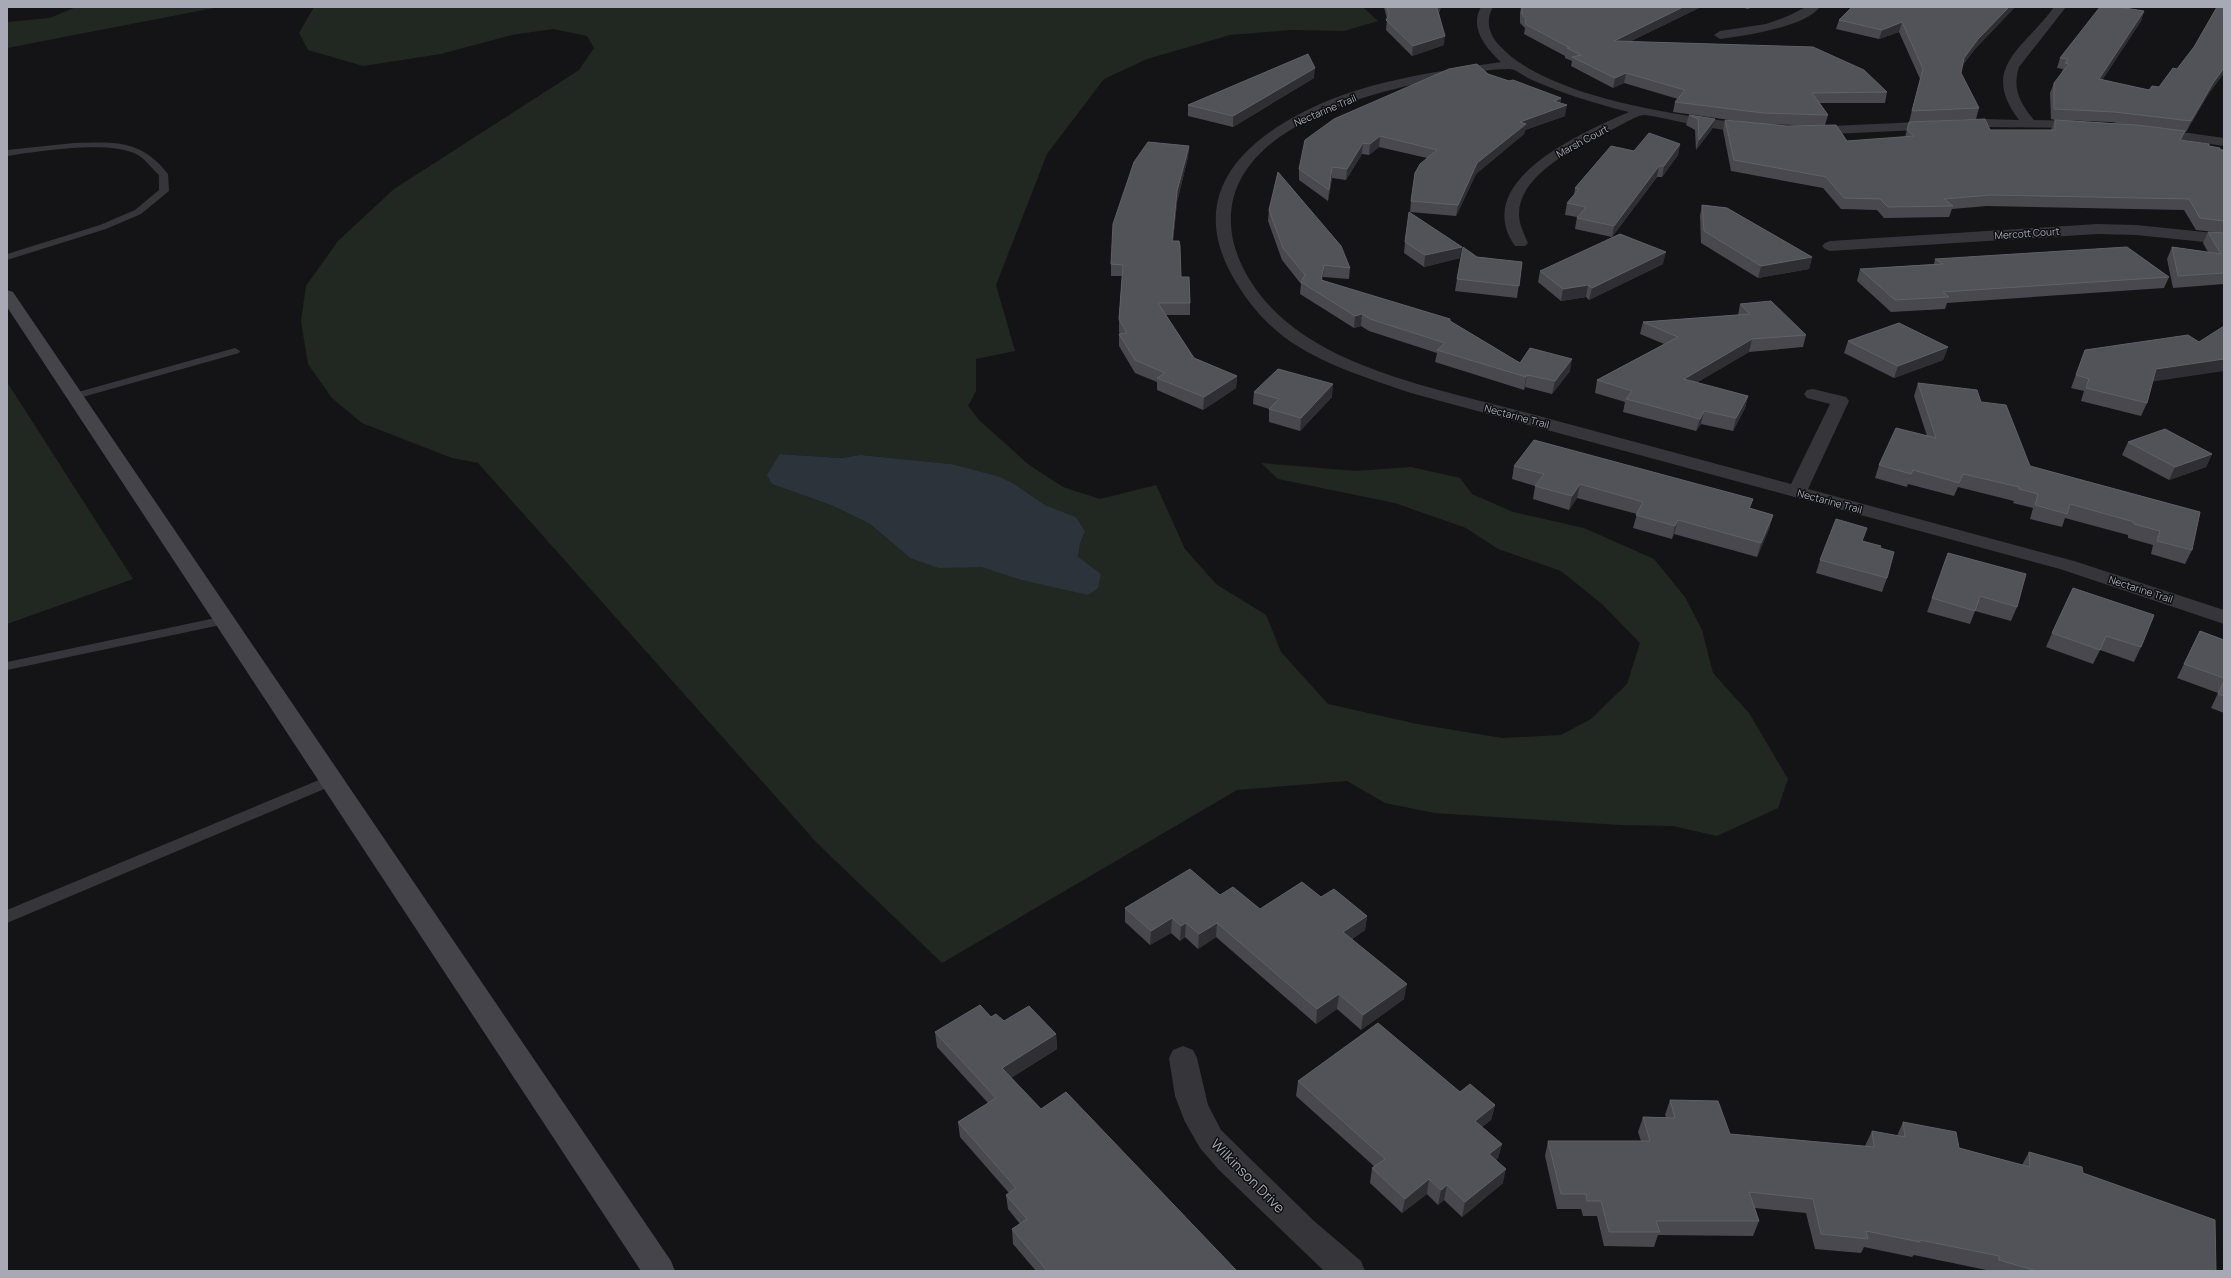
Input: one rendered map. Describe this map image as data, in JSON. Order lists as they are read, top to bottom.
{
  "streets": {
    "street": [
      "Nectarine Trail",
      "Marsh Court",
      "Mercott Court",
      "Wilkinson Drive"
    ]
  }
}
